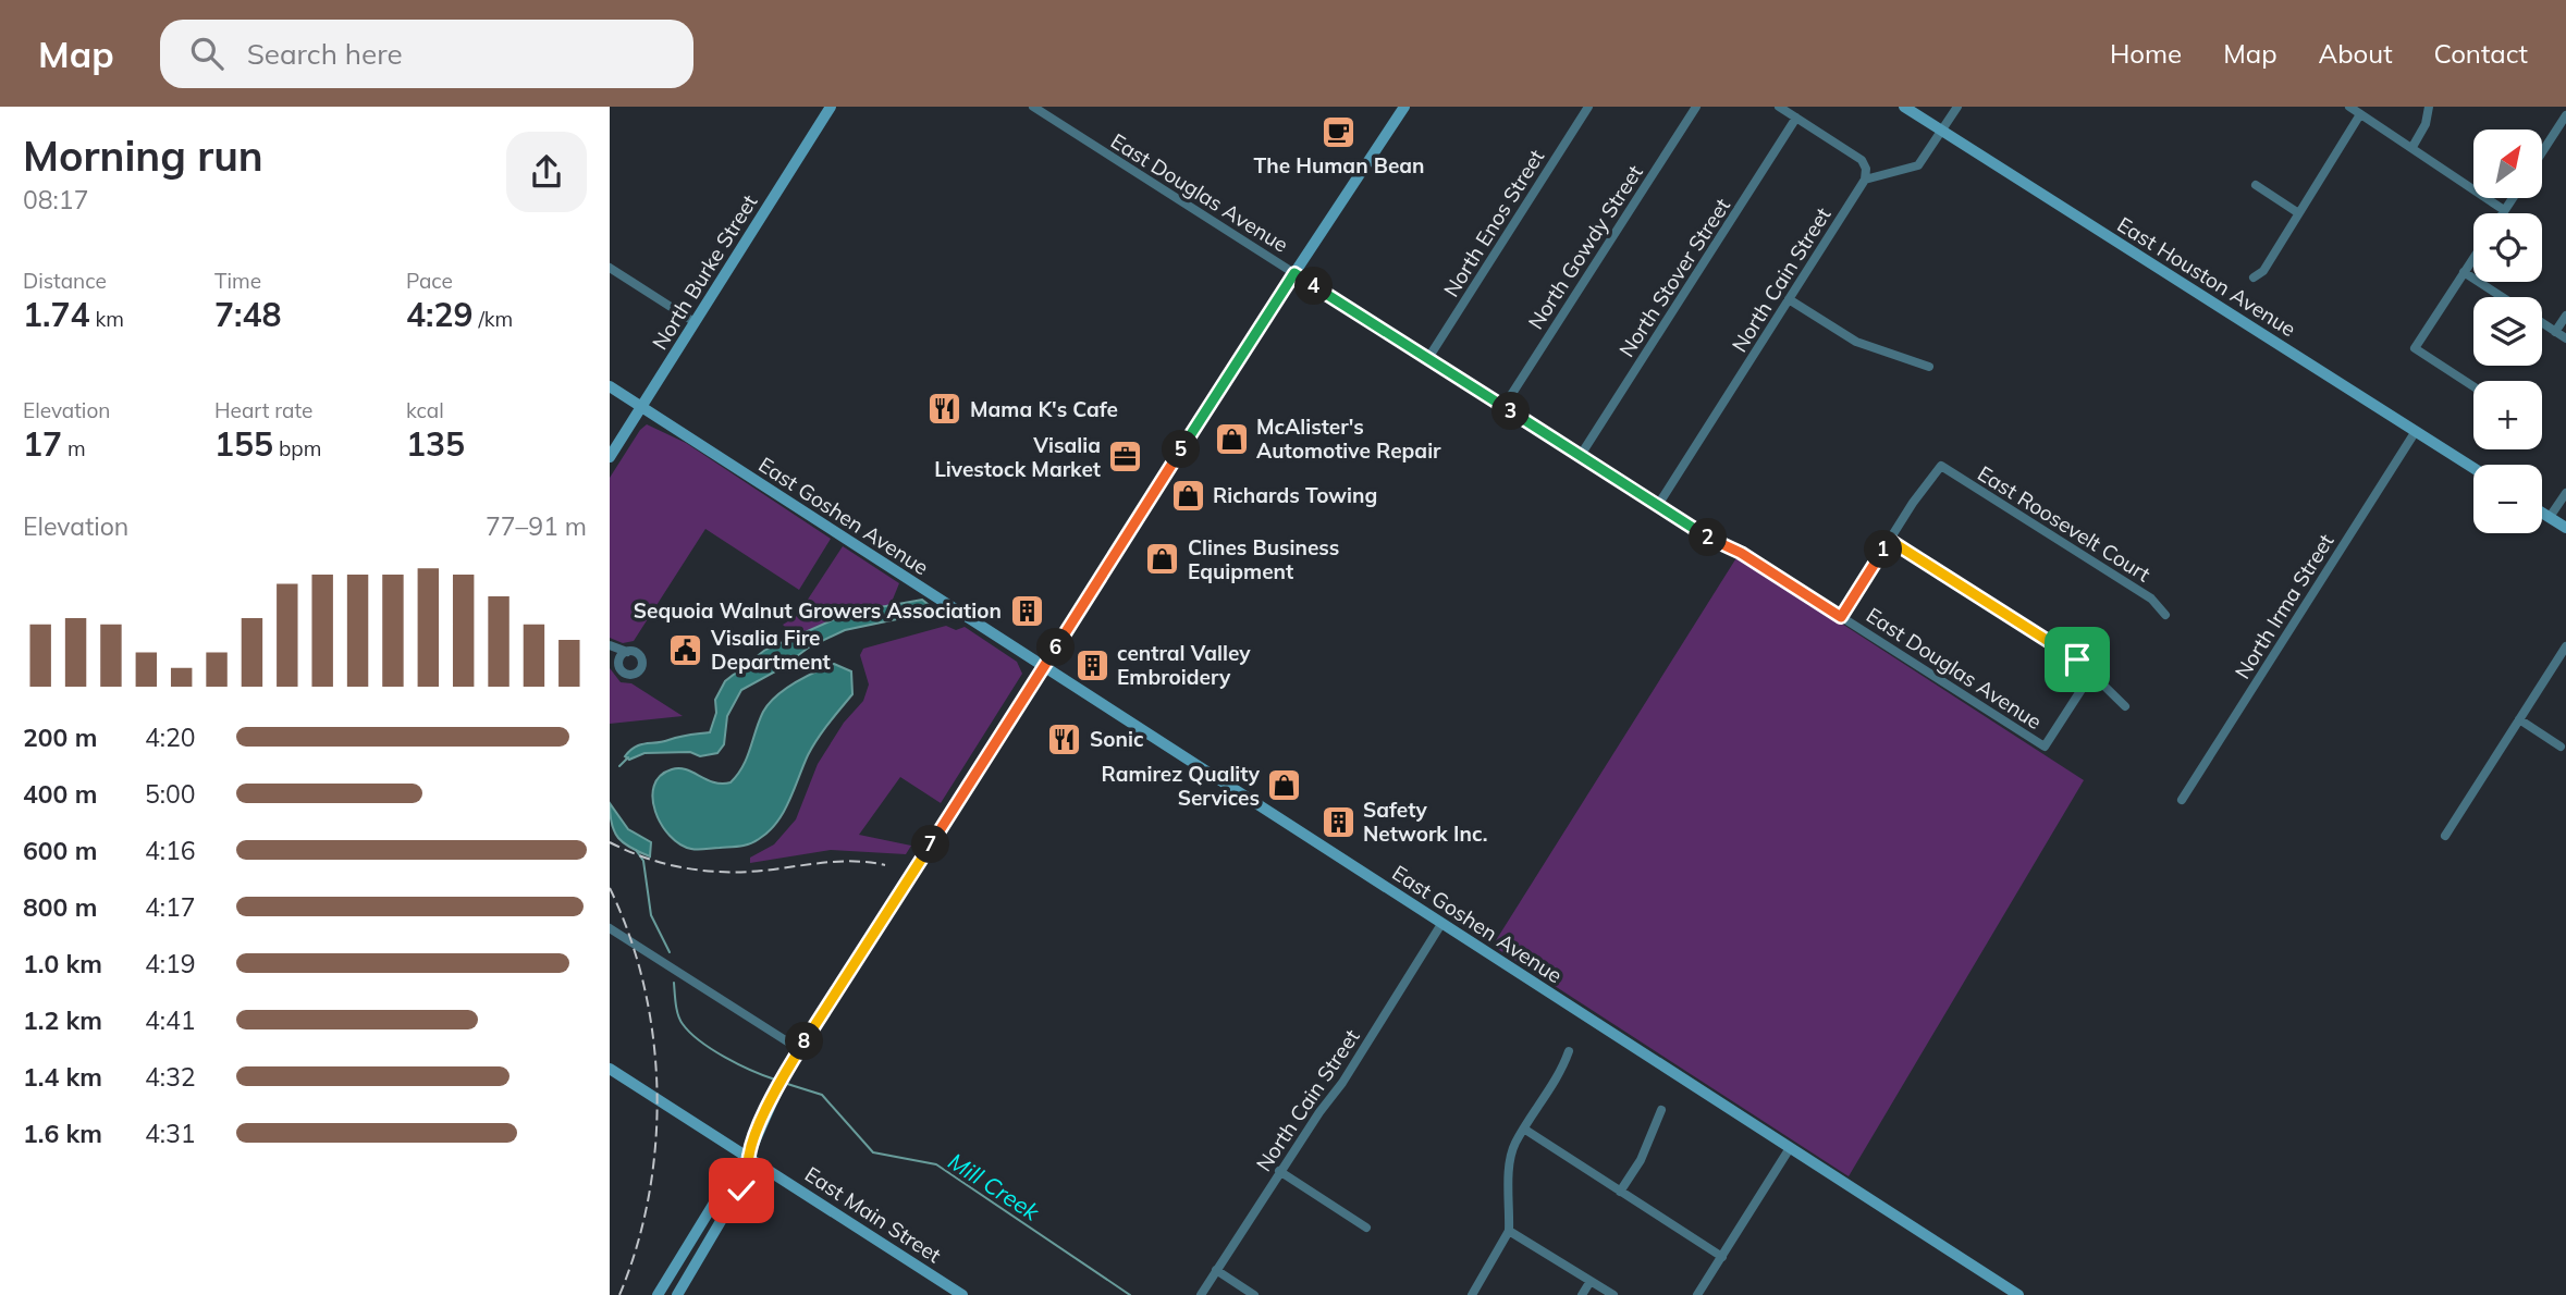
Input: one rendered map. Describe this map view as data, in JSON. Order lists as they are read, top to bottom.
{
  "streets": {
    "street": [
      "East Douglas Avenue",
      "North Enos Street",
      "North Gowdy Street",
      "North Burke Street",
      "East Houston Avenue",
      "North Stover Street",
      "North Cain Street",
      "East Goshen Avenue",
      "East Roosevelt Court",
      "North Irma Street",
      "East Main Street"
    ]
  },
  "crossings": [
    ["East Douglas Avenue", "North Enos Street"],
    ["East Douglas Avenue", "North Gowdy Street"],
    ["East Douglas Avenue", "North Stover Street"],
    ["East Douglas Avenue", "North Cain Street"],
    ["North Burke Street", "East Goshen Avenue"],
    ["East Houston Avenue", "North Irma Street"],
    ["North Cain Street", "East Goshen Avenue"]
  ],
  "water": ["Mill Creek"],
  "places": {
    "cafe": ["The Human Bean"],
    "restaurant": ["Mama K's Cafe", "Sonic"],
    "shop": [
      "McAlister's Automotive Repair",
      "Richards Towing",
      "Clines Business Equipment",
      "Ramirez Quality Services"
    ],
    "office": ["Visalia Livestock Market"],
    "building": ["Sequoia Walnut Growers Association", "central Valley Embroidery", "Safety Network Inc."],
    "public building": ["Visalia Fire Department"]
  },
  "north": "top right",
  "page": {
    "header": "Map",
    "search": "Search here",
    "nav": [
      "Home",
      "Map",
      "About",
      "Contact"
    ],
    "heading": ["Morning run", "08:17"],
    "map_buttons": ["+", "−"],
    "stats": [
      ["Distance", "1.74 km"],
      ["Time", "7:48"],
      ["Pace", "4:29 /km"],
      ["Elevation", "17 m"],
      ["Heart rate", "155 bpm"],
      ["kcal", "135"]
    ],
    "pins": [
      "4",
      "3",
      "5",
      "2",
      "1",
      "6",
      "7",
      "8"
    ],
    "chart": ["Elevation", "77–91 m"],
    "list": [
      {
        "name": "200 m",
        "note": "4:20"
      },
      {
        "name": "400 m",
        "note": "5:00"
      },
      {
        "name": "600 m",
        "note": "4:16"
      },
      {
        "name": "800 m",
        "note": "4:17"
      },
      {
        "name": "1.0 km",
        "note": "4:19"
      },
      {
        "name": "1.2 km",
        "note": "4:41"
      },
      {
        "name": "1.4 km",
        "note": "4:32"
      },
      {
        "name": "1.6 km",
        "note": "4:31"
      }
    ]
  }
}
